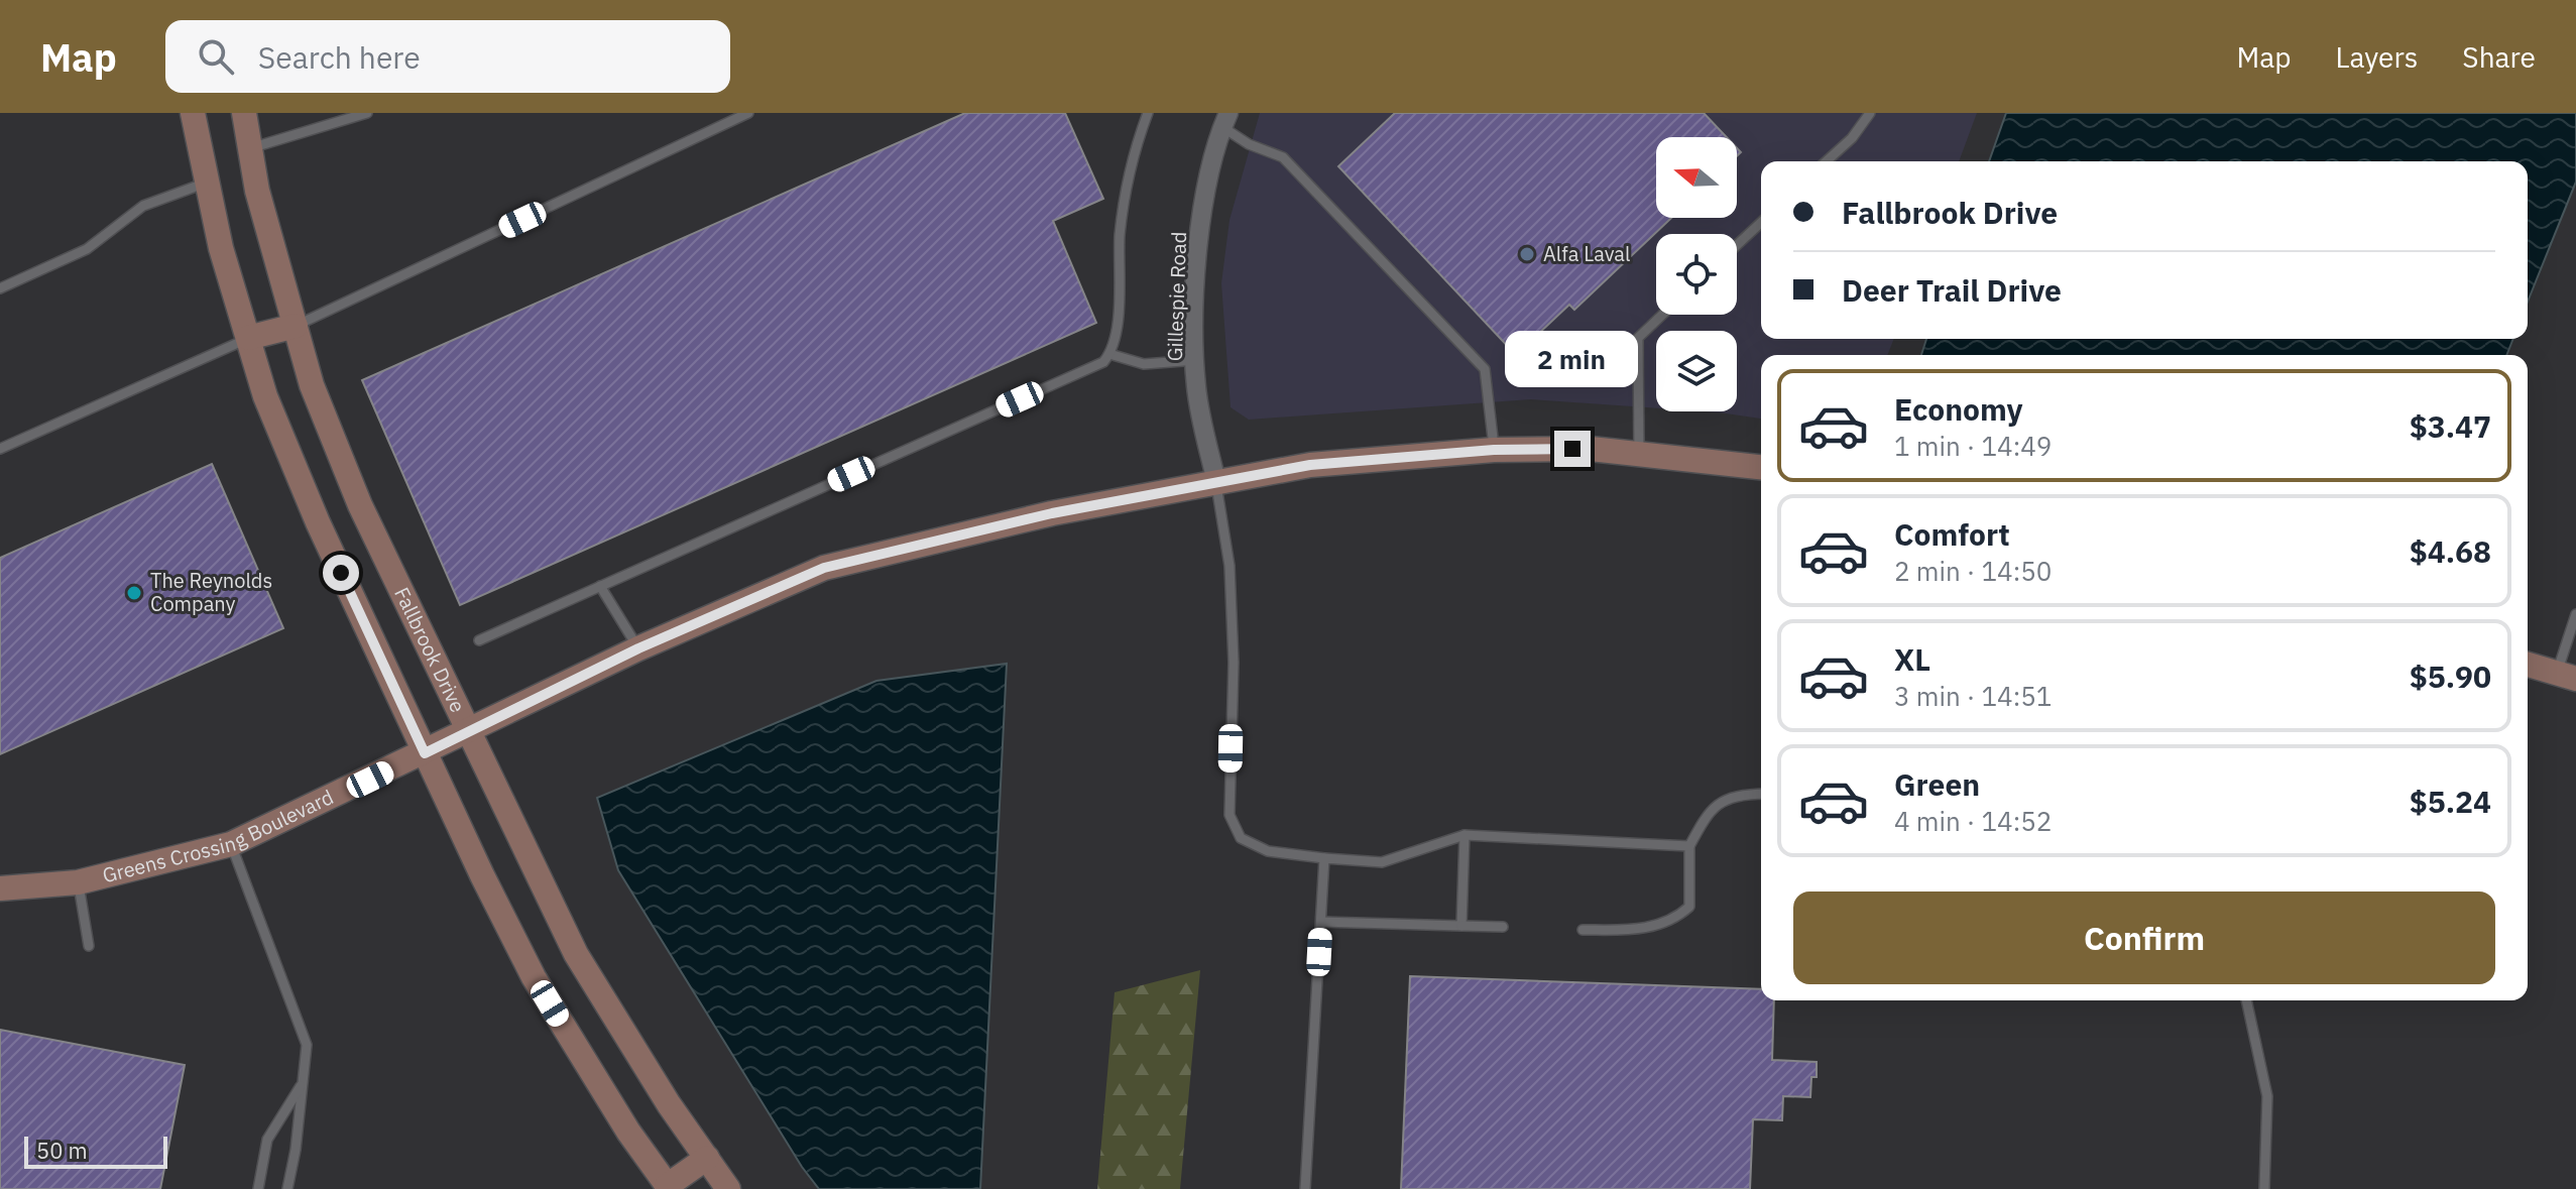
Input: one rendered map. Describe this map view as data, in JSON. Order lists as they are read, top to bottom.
{
  "streets": {
    "main road": ["Fallbrook Drive", "Greens Crossing Boulevard"],
    "street": ["Gillespie Road"]
  },
  "crossings": [
    ["Gillespie Road", "Greens Crossing Boulevard"],
    ["Fallbrook Drive", "Greens Crossing Boulevard"]
  ],
  "places": ["Alfa Laval", "The Reynolds Company"],
  "scale_bar": "50 m",
  "north": "left",
  "page": {
    "header": "Map",
    "search": "Search here",
    "nav": ["Map", "Layers", "Share"],
    "banner": ["Fallbrook Drive", "Deer Trail Drive"],
    "bubble": "2 min",
    "list": [
      {
        "name": "Economy",
        "note": "1 min · 14:49",
        "value": "$3.47"
      },
      {
        "name": "Comfort",
        "note": "2 min · 14:50",
        "value": "$4.68"
      },
      {
        "name": "XL",
        "note": "3 min · 14:51",
        "value": "$5.90"
      },
      {
        "name": "Green",
        "note": "4 min · 14:52",
        "value": "$5.24"
      }
    ],
    "buttons": "Confirm",
    "scale": "50 m"
  }
}
